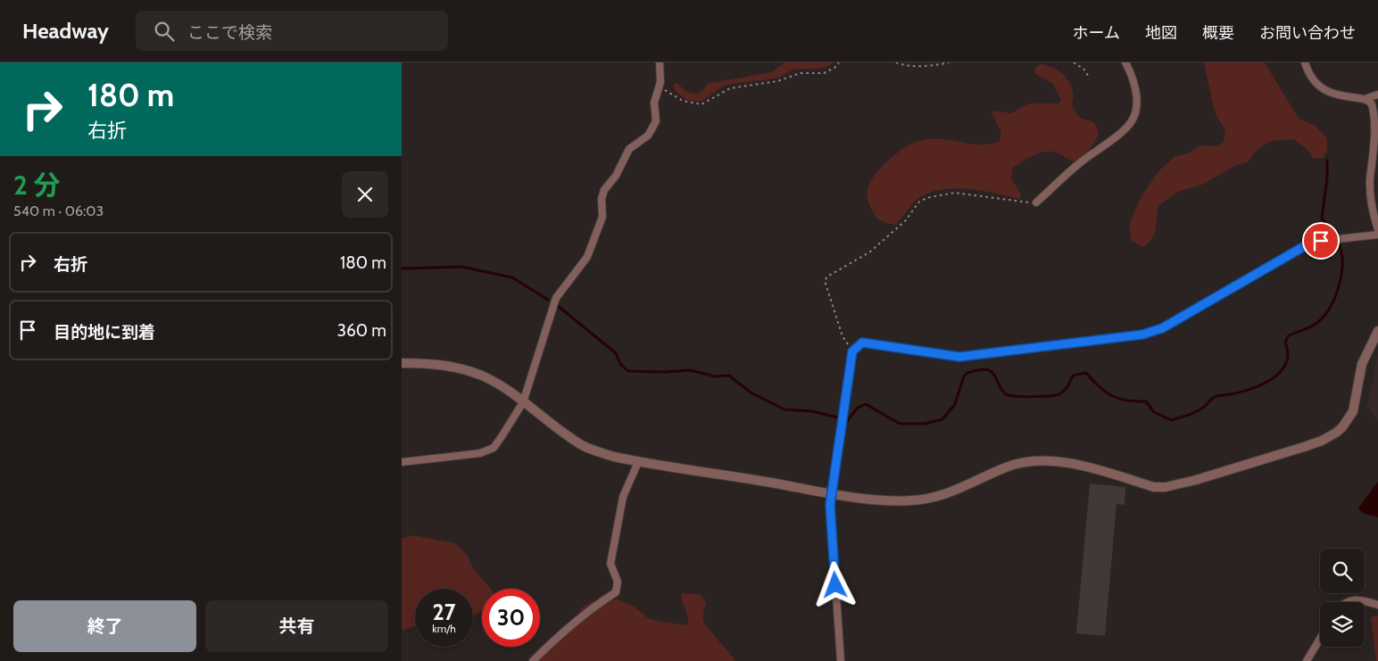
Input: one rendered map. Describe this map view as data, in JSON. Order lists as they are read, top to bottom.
{
  "page": {
    "header": "Headway",
    "search": "ここで検索",
    "nav": [
      "ホーム",
      "地図",
      "概要",
      "お問い合わせ"
    ],
    "turn": ["180 m", "右折"],
    "heading": ["2 分", "540 m · 06:03"],
    "list": [
      {
        "name": "右折",
        "value": "180 m"
      },
      {
        "name": "目的地に到着",
        "value": "360 m"
      }
    ],
    "speed": "27 km/h",
    "limit": "30",
    "buttons": ["終了", "共有"]
  }
}
